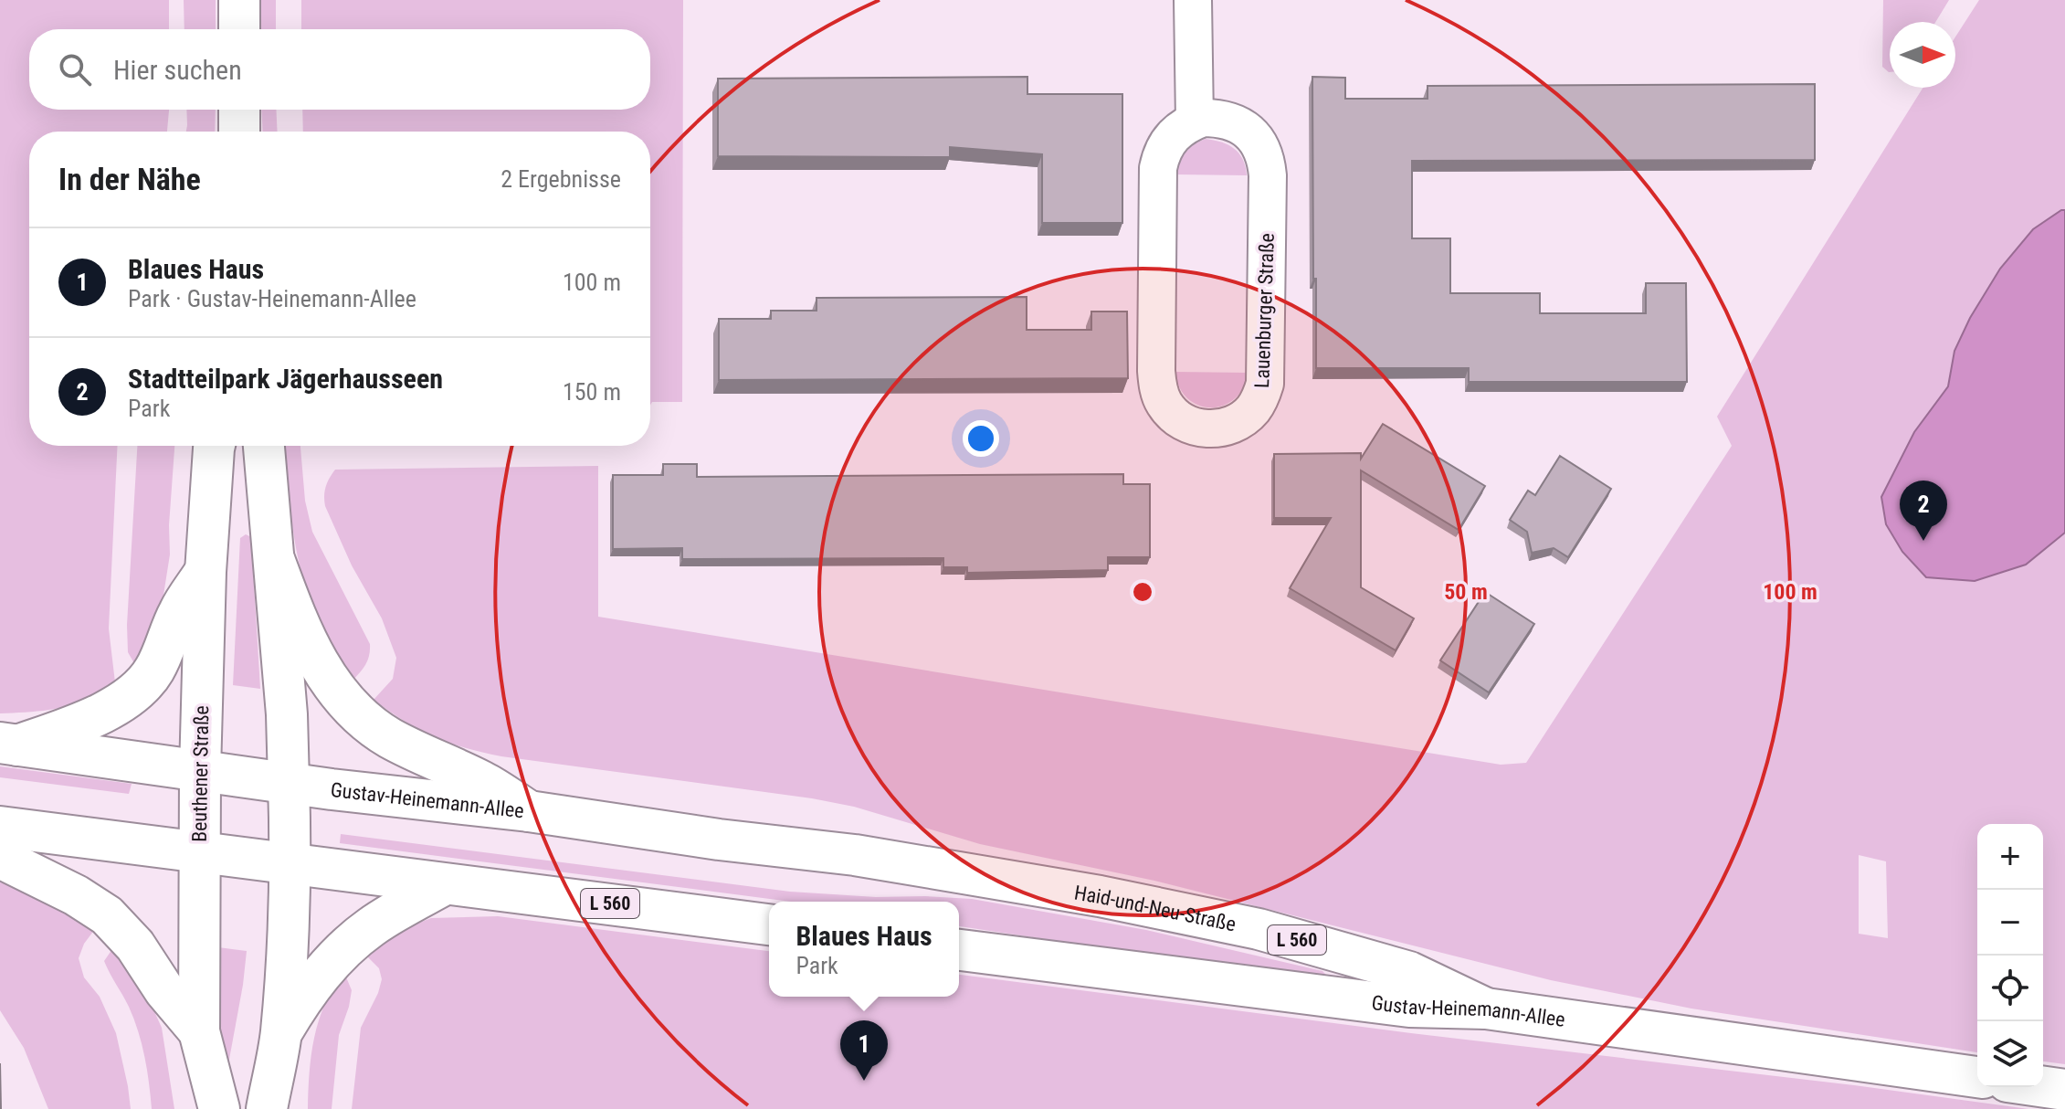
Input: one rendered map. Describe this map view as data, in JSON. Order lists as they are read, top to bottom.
{
  "streets": {
    "main road": [
      "Beuthener Straße",
      "Gustav-Heinemann-Allee",
      "L 560",
      "Haid-und-Neu-Straße"
    ],
    "street": ["Lauenburger Straße"]
  },
  "crossings": [
    ["Beuthener Straße", "Gustav-Heinemann-Allee"],
    ["Beuthener Straße", "L 560"],
    ["Gustav-Heinemann-Allee", "Haid-und-Neu-Straße"]
  ],
  "north": "right",
  "page": {
    "search": "Hier suchen",
    "heading": ["In der Nähe", "2 Ergebnisse"],
    "list": [
      {
        "mark": "1",
        "name": "Blaues Haus",
        "note": "Park · Gustav-Heinemann-Allee",
        "value": "100 m"
      },
      {
        "mark": "2",
        "name": "Stadtteilpark Jägerhausseen",
        "note": "Park",
        "value": "150 m"
      }
    ],
    "pins": ["2", "1"],
    "map_buttons": ["+", "−"],
    "popup": ["Blaues Haus", "Park"]
  },
  "rings": ["50 m", "100 m"]
}
